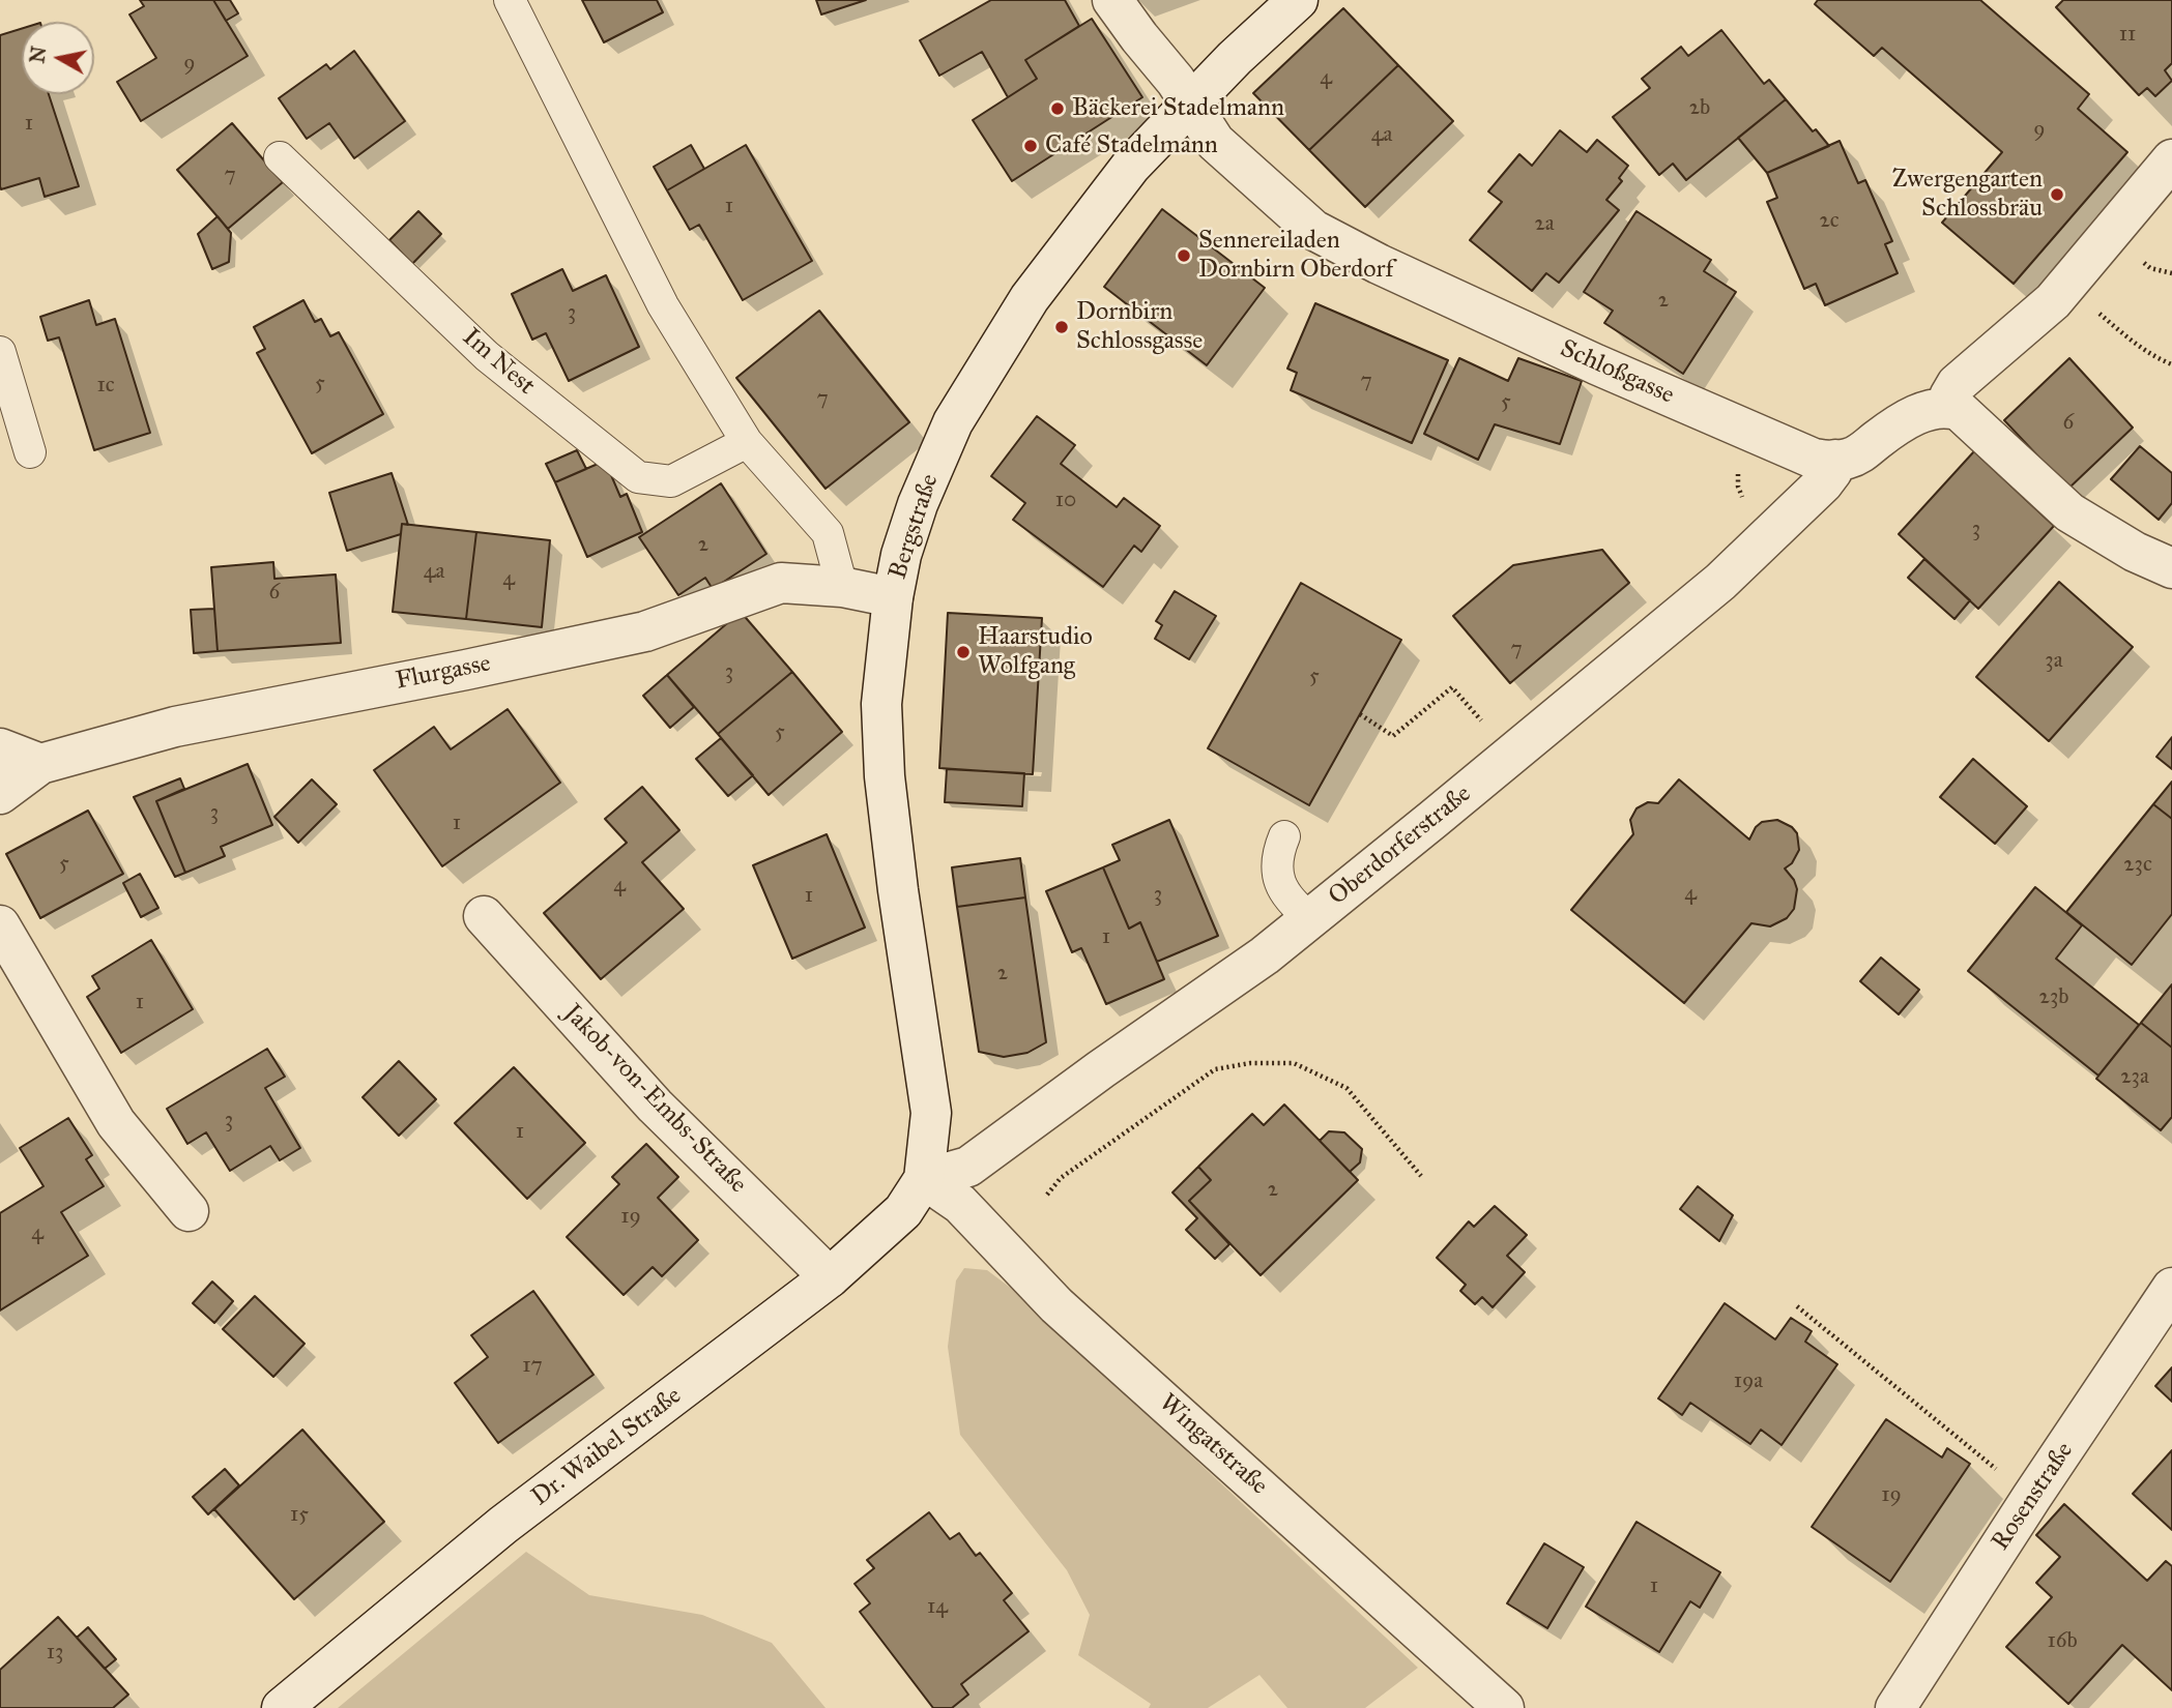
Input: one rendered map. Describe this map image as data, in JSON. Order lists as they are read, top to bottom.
{
  "streets": {
    "street": [
      "Schloßgasse",
      "Bergstraße",
      "Flurgasse",
      "Oberdorferstraße",
      "Jakob-von-Embs-Straße",
      "Wingatstraße",
      "Dr. Waibel Straße",
      "Rosenstraße"
    ],
    "lane": ["Im Nest"]
  },
  "crossings": [
    ["Schloßgasse", "Bergstraße"],
    ["Schloßgasse", "Oberdorferstraße"],
    ["Bergstraße", "Flurgasse"],
    ["Bergstraße", "Oberdorferstraße"],
    ["Bergstraße", "Wingatstraße"],
    ["Bergstraße", "Dr. Waibel Straße"],
    ["Oberdorferstraße", "Wingatstraße"],
    ["Oberdorferstraße", "Dr. Waibel Straße"],
    ["Jakob-von-Embs-Straße", "Dr. Waibel Straße"],
    ["Wingatstraße", "Dr. Waibel Straße"]
  ],
  "places": [
    "Bäckerei Stadelmann",
    "Café Stadelmann",
    "Zwergengarten Schlossbräu",
    "Sennereiladen Dornbirn Oberdorf",
    "Dornbirn Schlossgasse",
    "Haarstudio Wolfgang"
  ],
  "house_numbers": [
    "11",
    "9",
    "4",
    "2b",
    "1",
    "9",
    "4a",
    "7",
    "1",
    "2c",
    "2a",
    "2",
    "3",
    "7",
    "5",
    "1c",
    "7",
    "5",
    "6",
    "10",
    "3",
    "2",
    "4a",
    "4",
    "6",
    "7",
    "3a",
    "3",
    "5",
    "5",
    "3",
    "1",
    "5",
    "23c",
    "4",
    "4",
    "3",
    "1",
    "1",
    "2",
    "23b",
    "1",
    "23a",
    "3",
    "1",
    "2",
    "19",
    "4",
    "17",
    "19a",
    "19",
    "15",
    "1",
    "14",
    "16b",
    "13"
  ],
  "north": "left"
}
